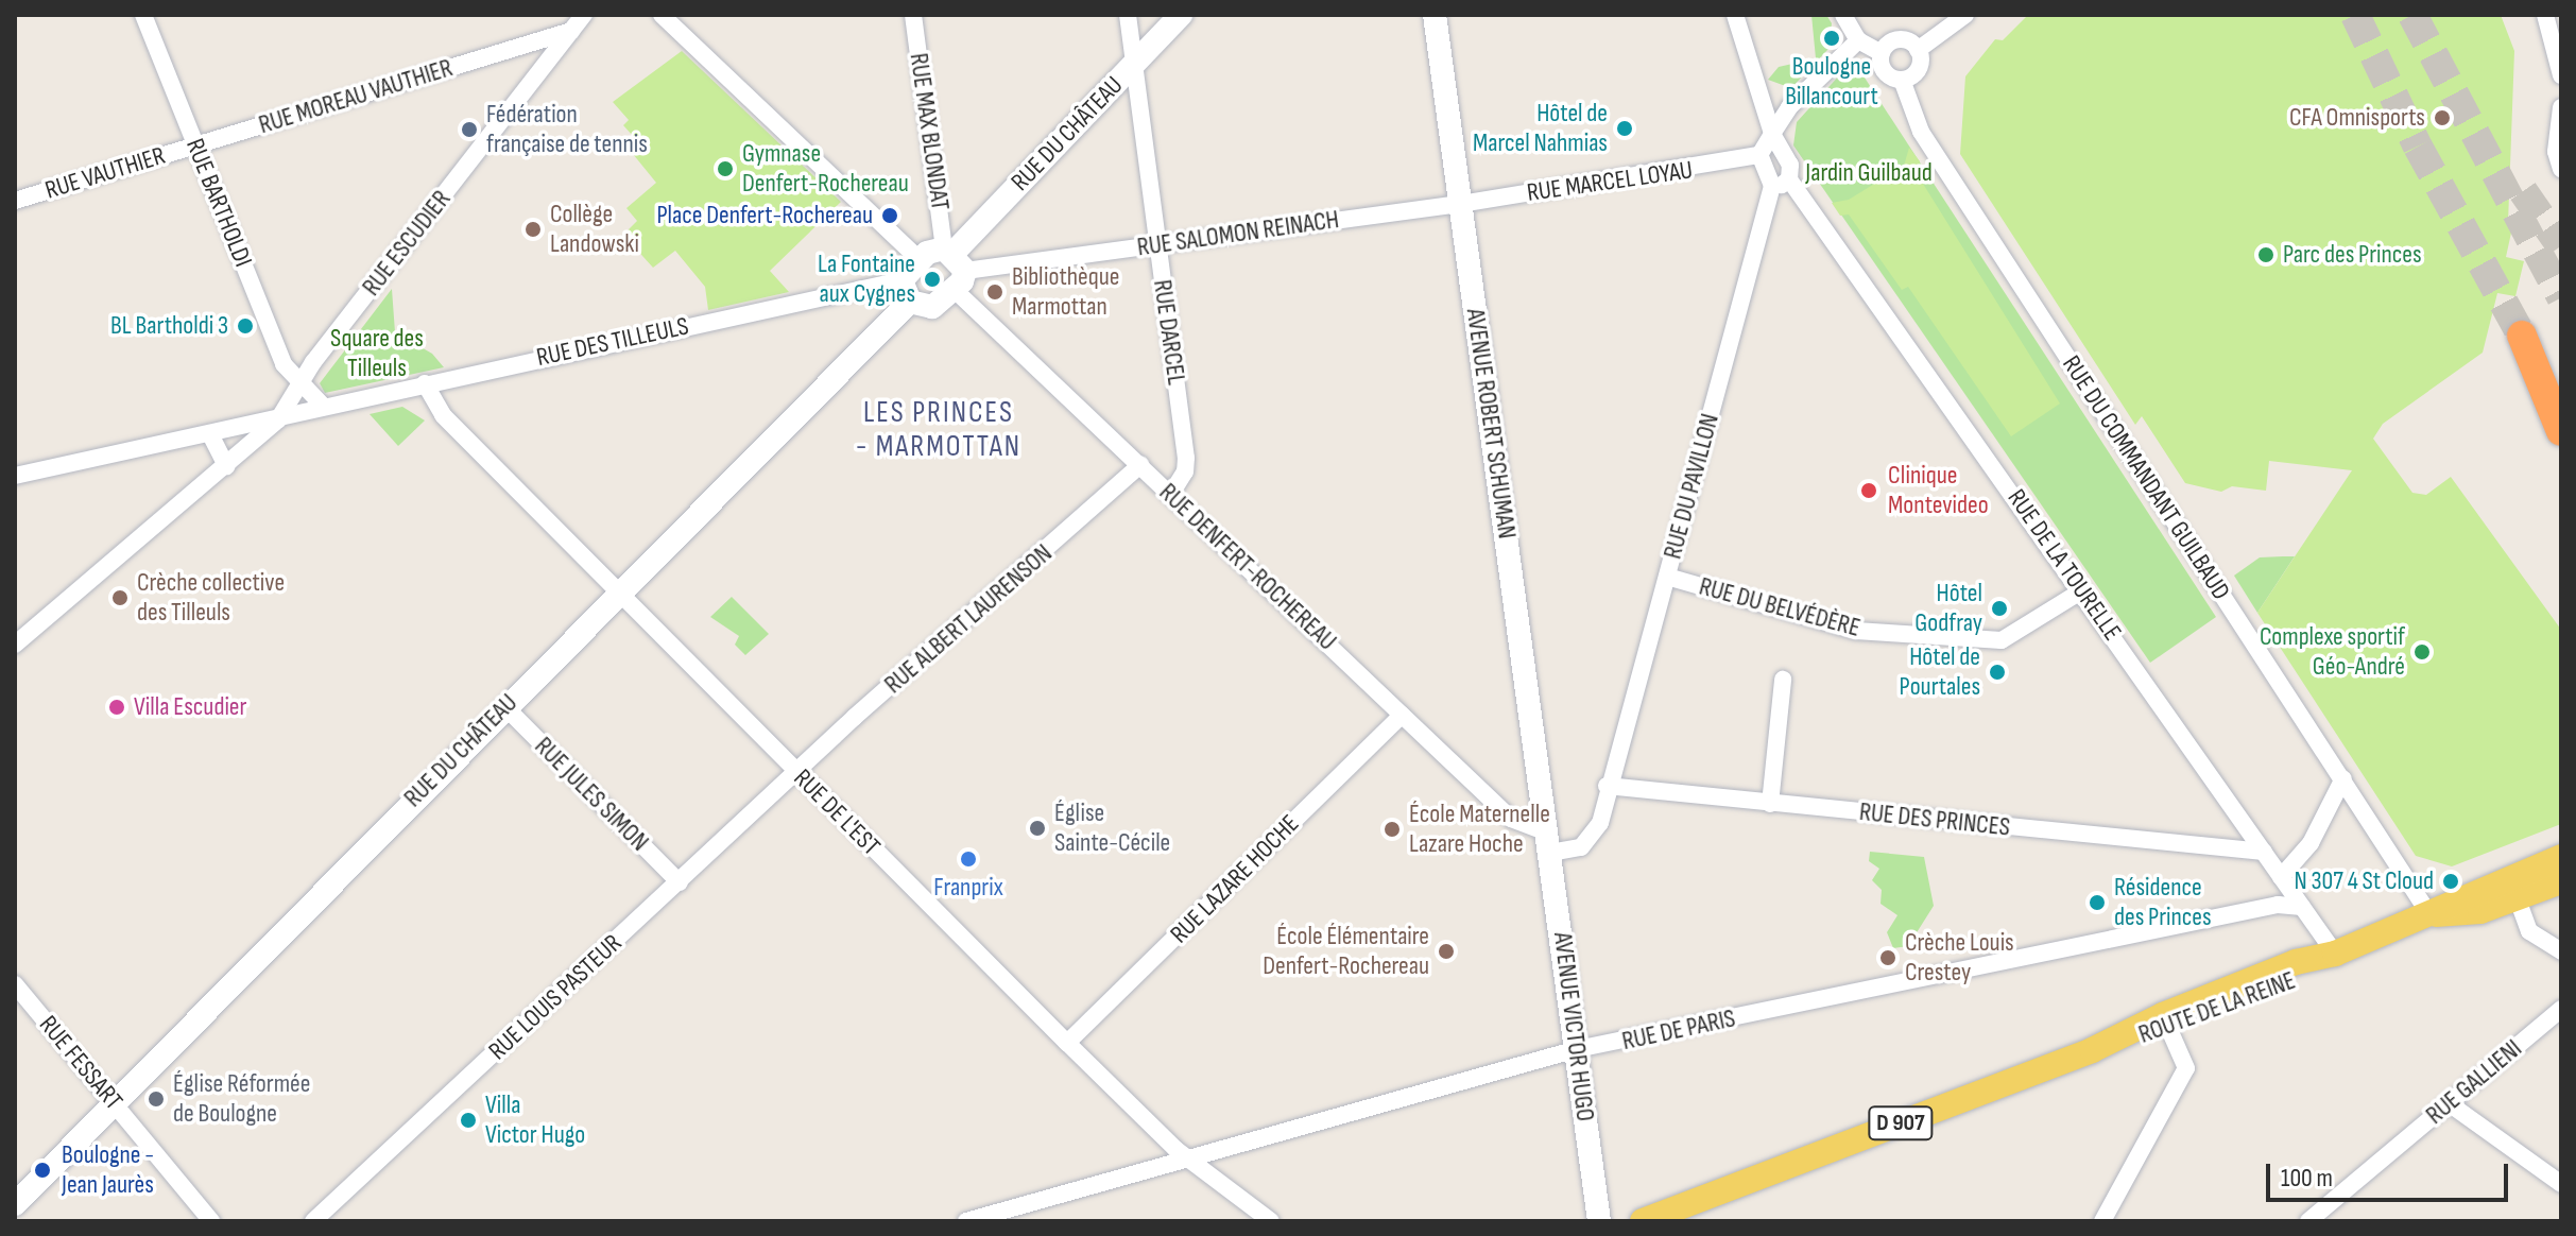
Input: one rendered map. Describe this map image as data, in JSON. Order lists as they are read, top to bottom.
{
  "streets": {
    "main road": [
      "RUE DU CHÂTEAU",
      "AVENUE ROBERT SCHUMAN",
      "ROUTE DE LA REINE",
      "AVENUE VICTOR HUGO",
      "D 907"
    ],
    "street": [
      "RUE MOREAU VAUTHIER",
      "RUE MAX BLONDAT",
      "RUE VAUTHIER",
      "RUE MARCEL LOYAU",
      "RUE BARTHOLDI",
      "RUE SALOMON REINACH",
      "RUE ESCUDIER",
      "RUE DARCEL",
      "RUE DES TILLEULS",
      "RUE DU COMMANDANT GUILBAUD",
      "RUE DU PAVILLON",
      "RUE DE LA TOURELLE",
      "RUE DENFERT-ROCHEREAU",
      "RUE DU BELVÉDÈRE",
      "RUE ALBERT LAURENSON",
      "RUE JULES SIMON",
      "RUE DE L'EST",
      "RUE DES PRINCES",
      "RUE LAZARE HOCHE",
      "RUE LOUIS PASTEUR",
      "RUE DE PARIS",
      "RUE FESSART",
      "RUE GALLIENI"
    ]
  },
  "crossings": [
    ["RUE MOREAU VAUTHIER", "RUE VAUTHIER"],
    ["RUE MOREAU VAUTHIER", "RUE BARTHOLDI"],
    ["RUE MOREAU VAUTHIER", "RUE ESCUDIER"],
    ["RUE MAX BLONDAT", "RUE DU CHÂTEAU"],
    ["RUE MAX BLONDAT", "RUE SALOMON REINACH"],
    ["RUE MAX BLONDAT", "RUE DENFERT-ROCHEREAU"],
    ["RUE DU CHÂTEAU", "RUE SALOMON REINACH"],
    ["RUE DU CHÂTEAU", "RUE DARCEL"],
    ["RUE DU CHÂTEAU", "RUE DES TILLEULS"],
    ["RUE DU CHÂTEAU", "RUE DENFERT-ROCHEREAU"],
    ["RUE DU CHÂTEAU", "RUE JULES SIMON"],
    ["RUE DU CHÂTEAU", "RUE DE L'EST"],
    ["RUE DU CHÂTEAU", "RUE FESSART"],
    ["RUE VAUTHIER", "RUE BARTHOLDI"],
    ["RUE MARCEL LOYAU", "RUE SALOMON REINACH"],
    ["RUE MARCEL LOYAU", "AVENUE ROBERT SCHUMAN"],
    ["RUE BARTHOLDI", "RUE ESCUDIER"],
    ["RUE SALOMON REINACH", "RUE DARCEL"],
    ["RUE SALOMON REINACH", "AVENUE ROBERT SCHUMAN"],
    ["RUE SALOMON REINACH", "RUE DENFERT-ROCHEREAU"],
    ["RUE ESCUDIER", "RUE DES TILLEULS"],
    ["RUE DARCEL", "RUE DENFERT-ROCHEREAU"],
    ["RUE DES TILLEULS", "RUE DE L'EST"],
    ["AVENUE ROBERT SCHUMAN", "RUE DU PAVILLON"],
    ["AVENUE ROBERT SCHUMAN", "RUE DENFERT-ROCHEREAU"],
    ["AVENUE ROBERT SCHUMAN", "AVENUE VICTOR HUGO"],
    ["RUE DU COMMANDANT GUILBAUD", "ROUTE DE LA REINE"],
    ["RUE DU PAVILLON", "RUE DE LA TOURELLE"],
    ["RUE DU PAVILLON", "RUE DENFERT-ROCHEREAU"],
    ["RUE DU PAVILLON", "RUE DU BELVÉDÈRE"],
    ["RUE DU PAVILLON", "RUE DES PRINCES"],
    ["RUE DU PAVILLON", "AVENUE VICTOR HUGO"],
    ["RUE DE LA TOURELLE", "RUE DU BELVÉDÈRE"],
    ["RUE DE LA TOURELLE", "RUE DES PRINCES"],
    ["RUE DE LA TOURELLE", "ROUTE DE LA REINE"],
    ["RUE DE LA TOURELLE", "RUE DE PARIS"],
    ["RUE DENFERT-ROCHEREAU", "RUE ALBERT LAURENSON"],
    ["RUE DENFERT-ROCHEREAU", "RUE LAZARE HOCHE"],
    ["RUE DENFERT-ROCHEREAU", "AVENUE VICTOR HUGO"],
    ["RUE ALBERT LAURENSON", "RUE DE L'EST"],
    ["RUE ALBERT LAURENSON", "RUE LOUIS PASTEUR"],
    ["RUE JULES SIMON", "RUE LOUIS PASTEUR"],
    ["RUE DE L'EST", "RUE LAZARE HOCHE"],
    ["RUE DE L'EST", "RUE LOUIS PASTEUR"],
    ["RUE DE L'EST", "RUE DE PARIS"],
    ["AVENUE VICTOR HUGO", "RUE DE PARIS"]
  ],
  "districts": ["LES PRINCES - MARMOTTAN"],
  "parks": ["Jardin Guilbaud", "Square des Tilleuls"],
  "places": [
    "Boulogne Billancourt",
    "CFA Omnisports",
    "Hôtel de Marcel Nahmias",
    "Fédération française de tennis",
    "Gymnase Denfert-Rochereau",
    "Place Denfert-Rochereau",
    "Collège Landowski",
    "Parc des Princes",
    "La Fontaine aux Cygnes",
    "Bibliothèque Marmottan",
    "BL Bartholdi 3",
    "Clinique Montevideo",
    "Crèche collective des Tilleuls",
    "Hôtel Godfray",
    "Complexe sportif Géo-André",
    "Hôtel de Pourtales",
    "Villa Escudier",
    "Église Sainte-Cécile",
    "École Maternelle Lazare Hoche",
    "Franprix",
    "N 307 4 St Cloud",
    "Résidence des Princes",
    "École Élémentaire Denfert-Rochereau",
    "Crèche Louis Crestey",
    "Église Réformée de Boulogne",
    "Villa Victor Hugo",
    "Boulogne - Jean Jaurès"
  ],
  "scale_bar": "100 m"
}
